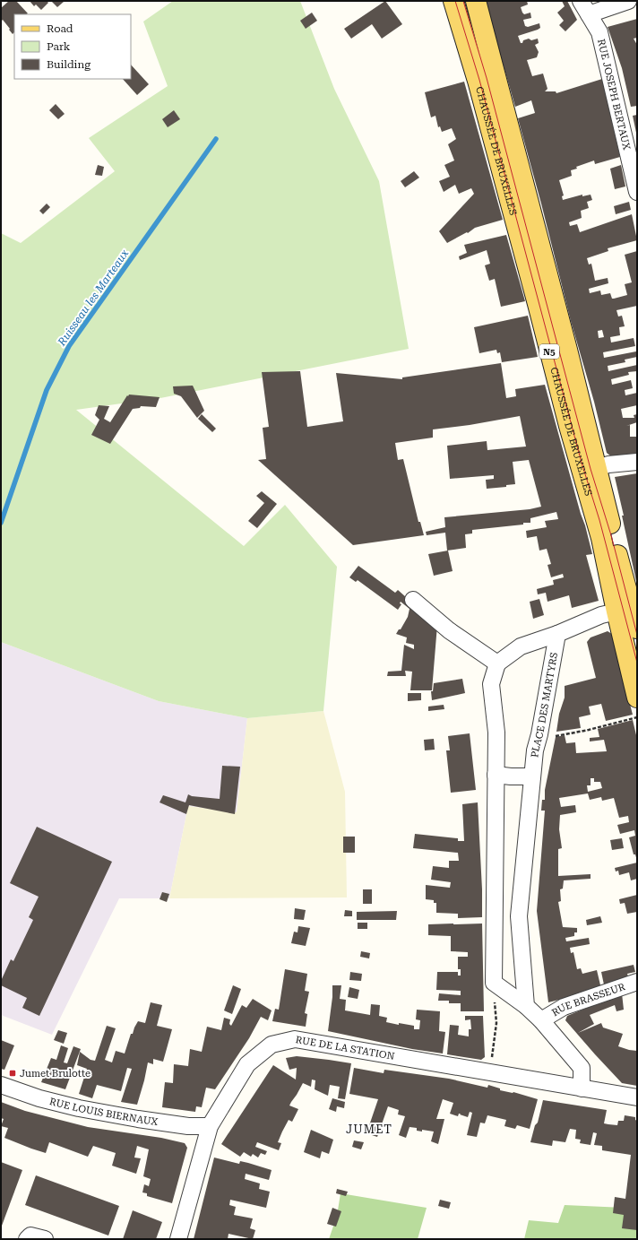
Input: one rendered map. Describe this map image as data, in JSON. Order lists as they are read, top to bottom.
{
  "streets": {
    "main road": ["CHAUSSÉE DE BRUXELLES", "N5"],
    "street": [
      "RUE JOSEPH BERTAUX",
      "PLACE DES MARTYRS",
      "RUE BRASSEUR",
      "RUE DE LA STATION",
      "RUE LOUIS BIERNAUX"
    ]
  },
  "crossings": [
    ["CHAUSSÉE DE BRUXELLES", "PLACE DES MARTYRS"],
    ["RUE DE LA STATION", "RUE LOUIS BIERNAUX"]
  ],
  "districts": ["JUMET"],
  "water": ["Ruisseau les Marteaux"],
  "places": {
    "transit": ["Jumet Brulotte"]
  },
  "legend": ["Road", "Park", "Building"]
}
